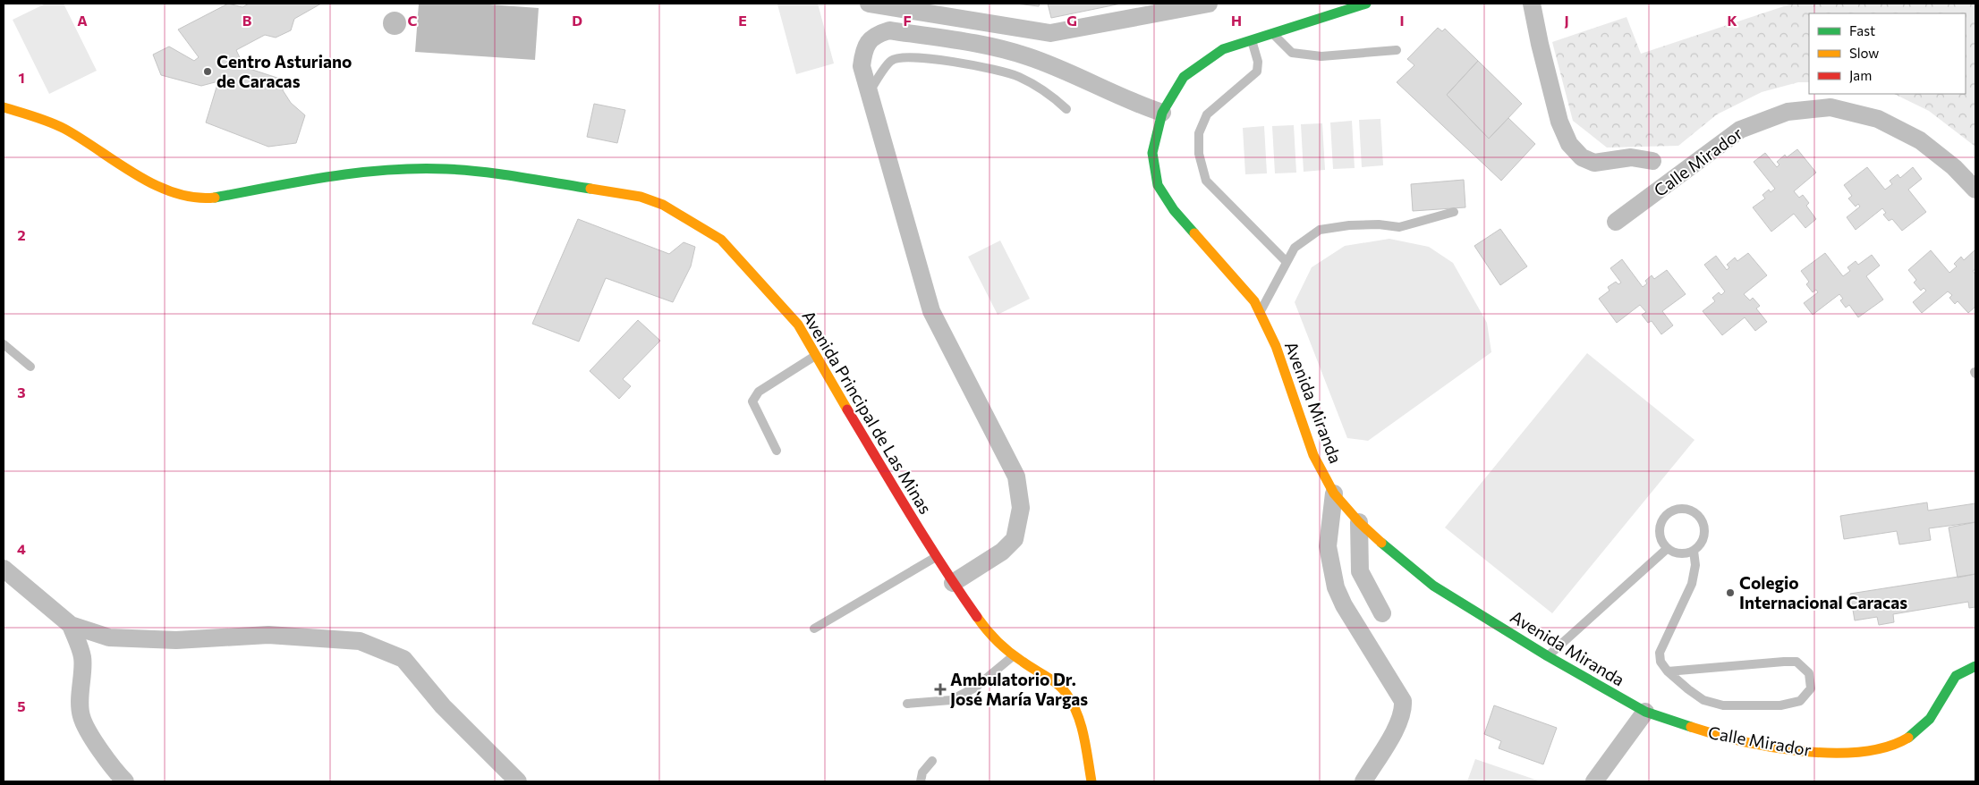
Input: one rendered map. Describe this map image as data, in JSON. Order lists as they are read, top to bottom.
{
  "streets": {
    "street": ["Calle Mirador", "Avenida Miranda", "Avenida Principal de Las Minas"]
  },
  "crossings": [
    ["Calle Mirador", "Avenida Miranda"]
  ],
  "places": {
    "other": ["Centro Asturiano de Caracas", "Colegio Internacional Caracas"],
    "health": ["Ambulatorio Dr. José María Vargas"]
  },
  "legend": ["Fast", "Slow", "Jam"],
  "grid": {
    "columns": [
      "A",
      "B",
      "C",
      "D",
      "E",
      "F",
      "G",
      "H",
      "I",
      "J",
      "K"
    ],
    "rows": [
      "1",
      "2",
      "3",
      "4",
      "5"
    ]
  }
}
